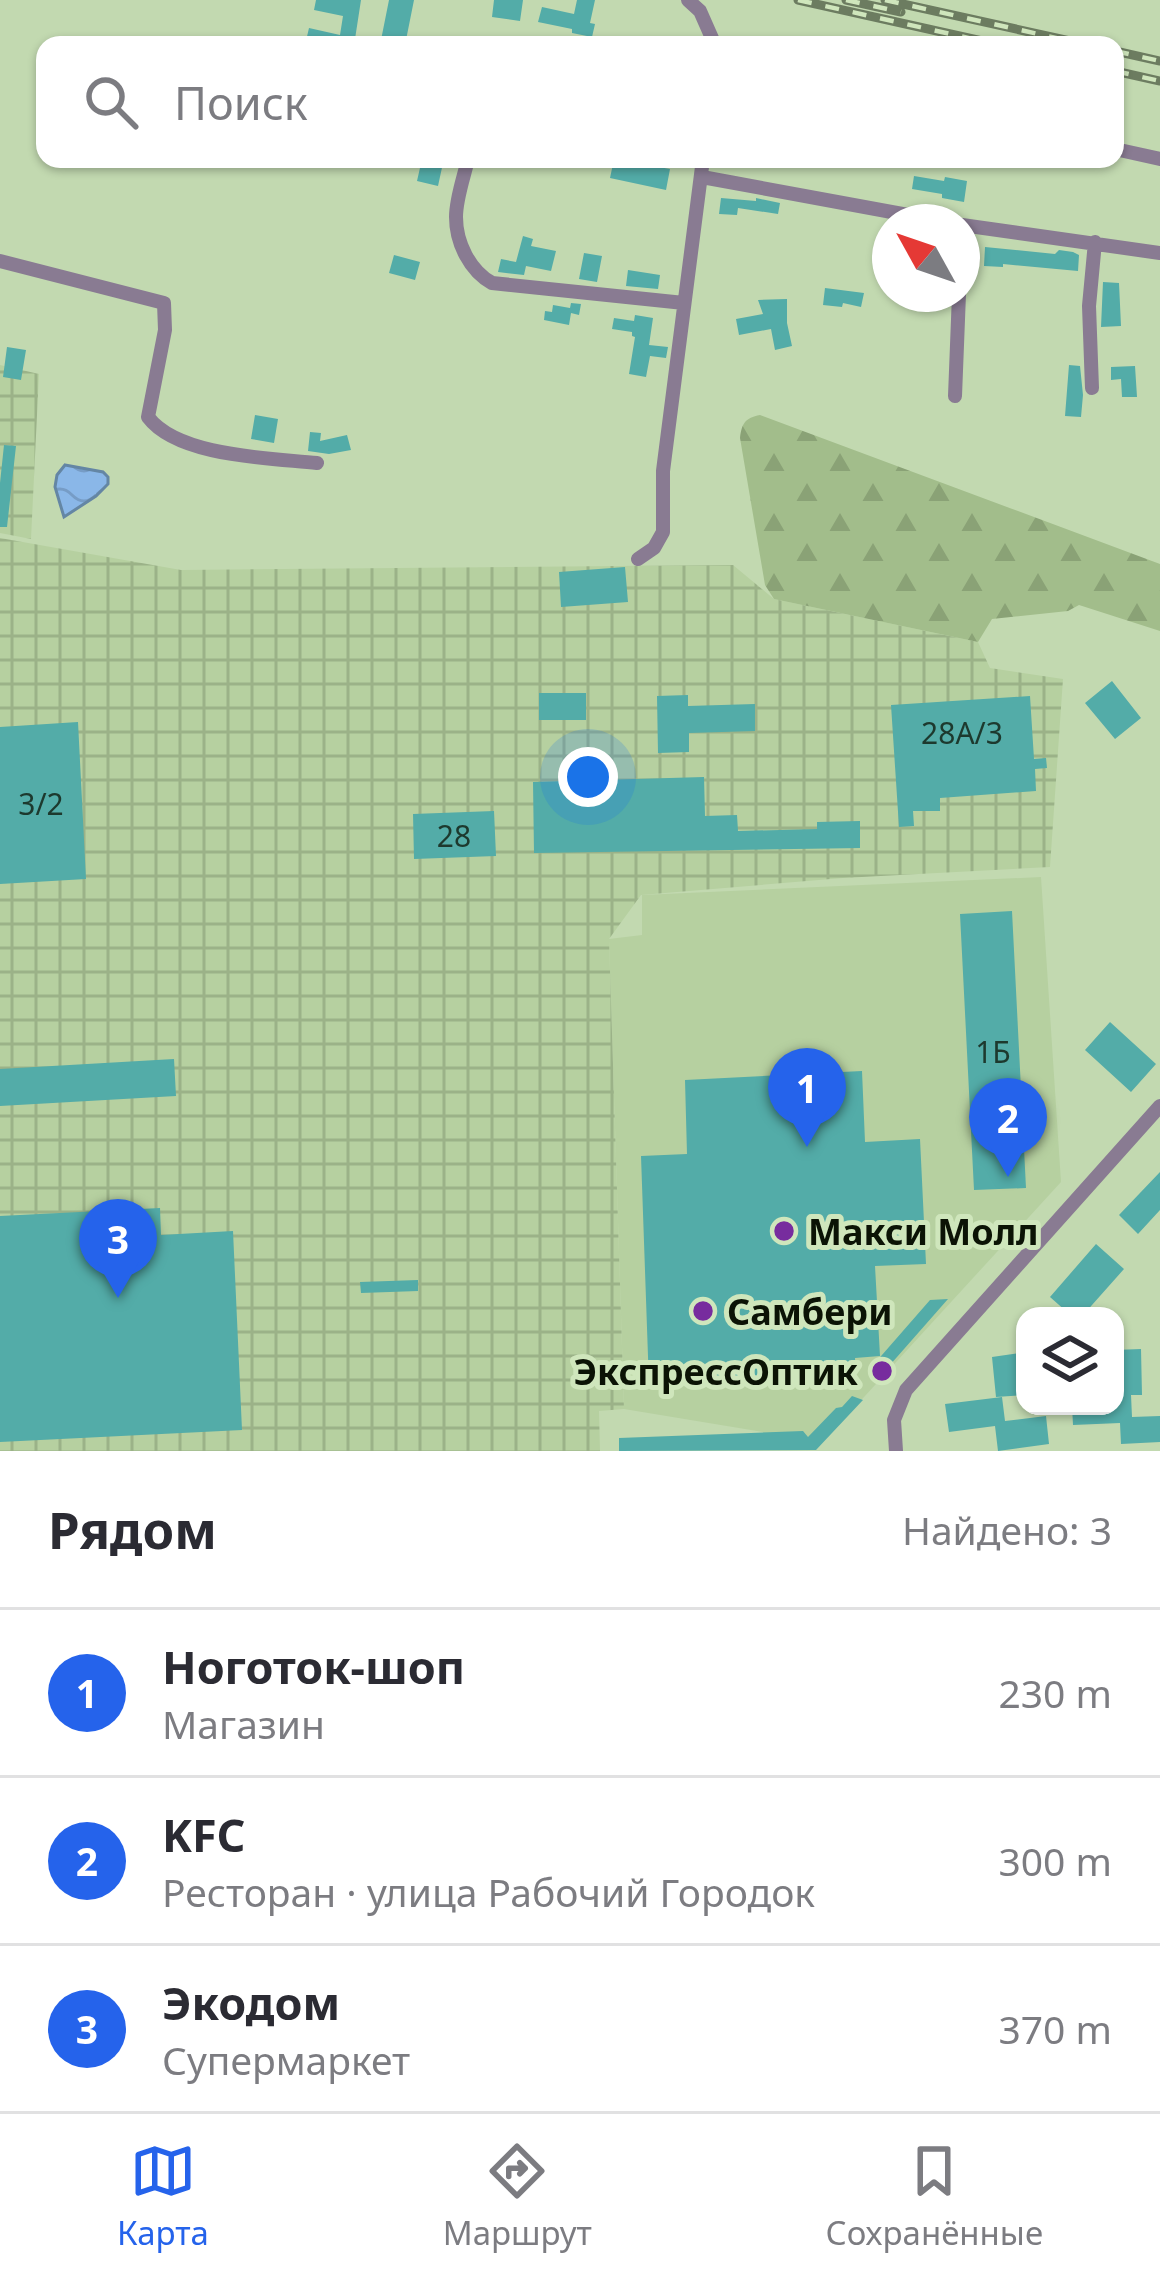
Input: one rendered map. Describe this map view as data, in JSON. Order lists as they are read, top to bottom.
{
  "places": ["Макси Молл", "Самбери", "ЭкспрессОптик"],
  "house_numbers": [
    "28А/3",
    "3/2",
    "28",
    "1Б"
  ],
  "north": "top left",
  "page": {
    "search": "Поиск",
    "pins": ["1", "2", "3"],
    "heading": ["Рядом", "Найдено: 3"],
    "list": [
      {
        "mark": "1",
        "name": "Ноготок-шоп",
        "note": "Магазин",
        "value": "230 m"
      },
      {
        "mark": "2",
        "name": "KFC",
        "note": "Ресторан · улица Рабочий Городок",
        "value": "300 m"
      },
      {
        "mark": "3",
        "name": "Экодом",
        "note": "Супермаркет",
        "value": "370 m"
      }
    ],
    "nav": ["Карта", "Маршрут", "Сохранённые"]
  }
}
